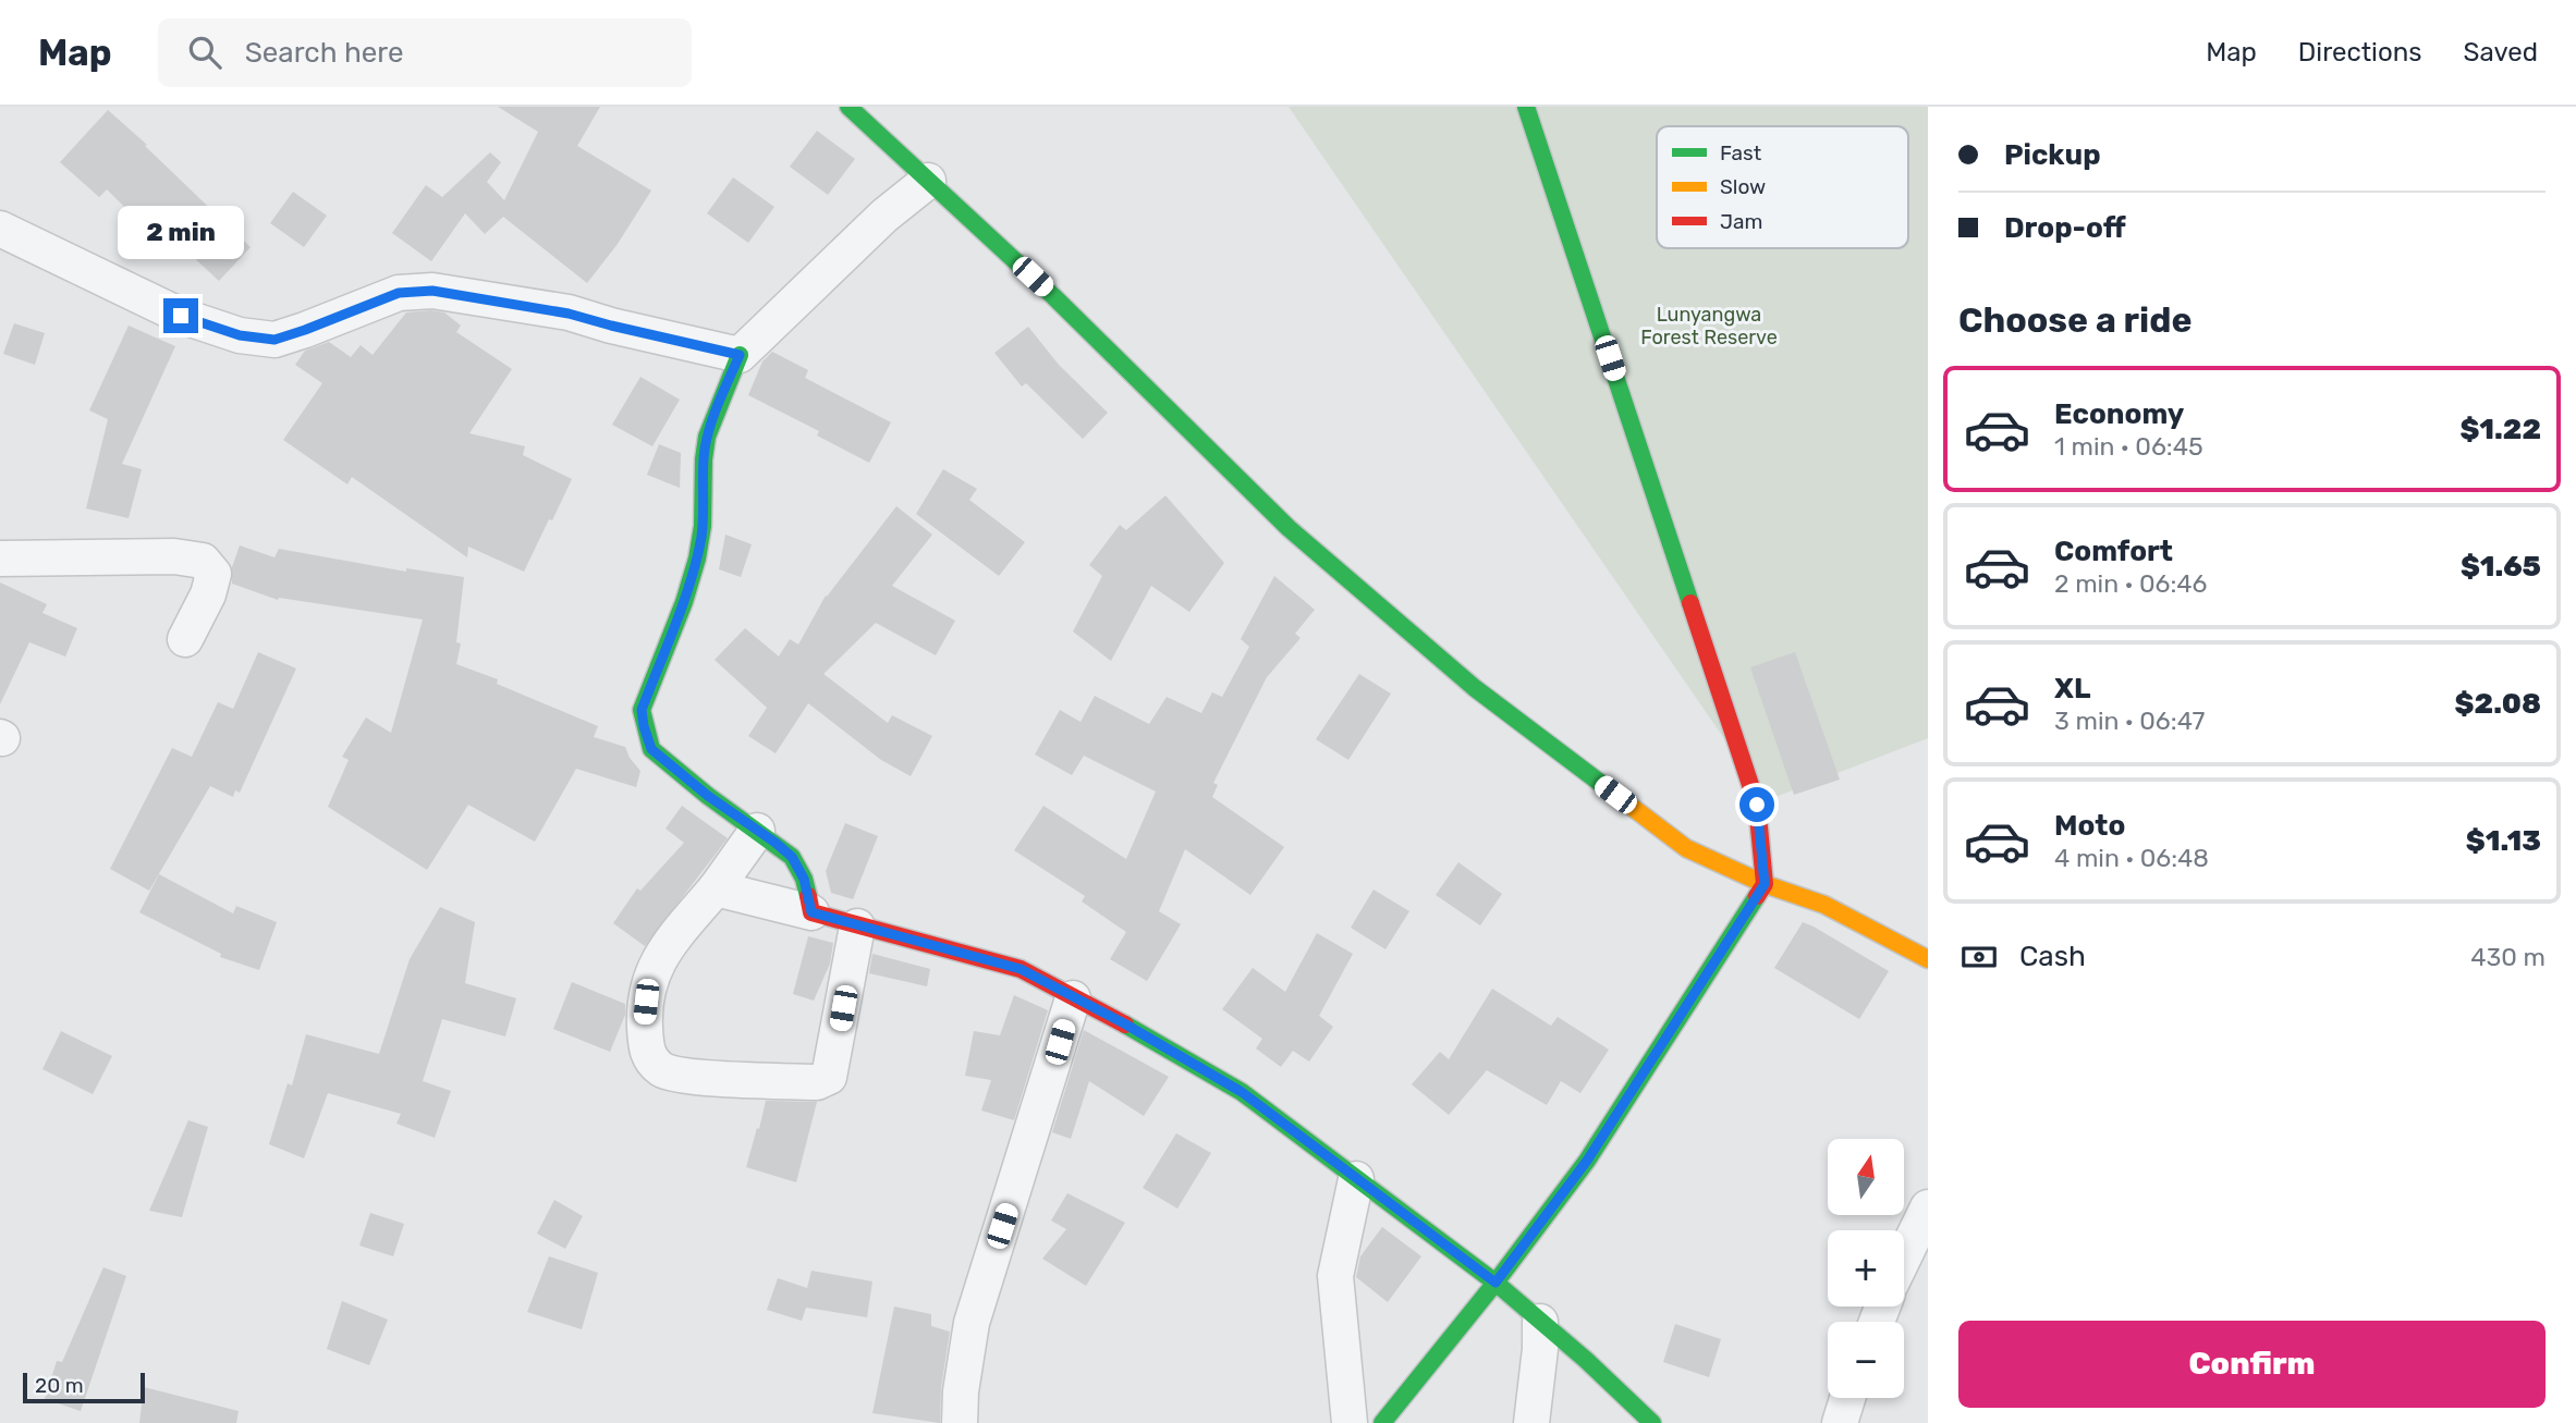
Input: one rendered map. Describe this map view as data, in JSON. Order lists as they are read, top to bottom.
{
  "parks": ["Lunyangwa Forest Reserve"],
  "legend": ["Fast", "Slow", "Jam"],
  "scale_bar": "20 m",
  "north": "top",
  "page": {
    "header": "Map",
    "search": "Search here",
    "nav": ["Map", "Directions", "Saved"],
    "banner": ["Pickup", "Drop-off"],
    "bubble": "2 min",
    "heading": "Choose a ride",
    "list": [
      {
        "name": "Economy",
        "note": "1 min · 06:45",
        "value": "$1.22"
      },
      {
        "name": "Comfort",
        "note": "2 min · 06:46",
        "value": "$1.65"
      },
      {
        "name": "XL",
        "note": "3 min · 06:47",
        "value": "$2.08"
      },
      {
        "name": "Moto",
        "note": "4 min · 06:48",
        "value": "$1.13"
      }
    ],
    "pay": ["Cash", "430 m"],
    "map_buttons": ["+", "−"],
    "buttons": "Confirm",
    "scale": "20 m"
  }
}
